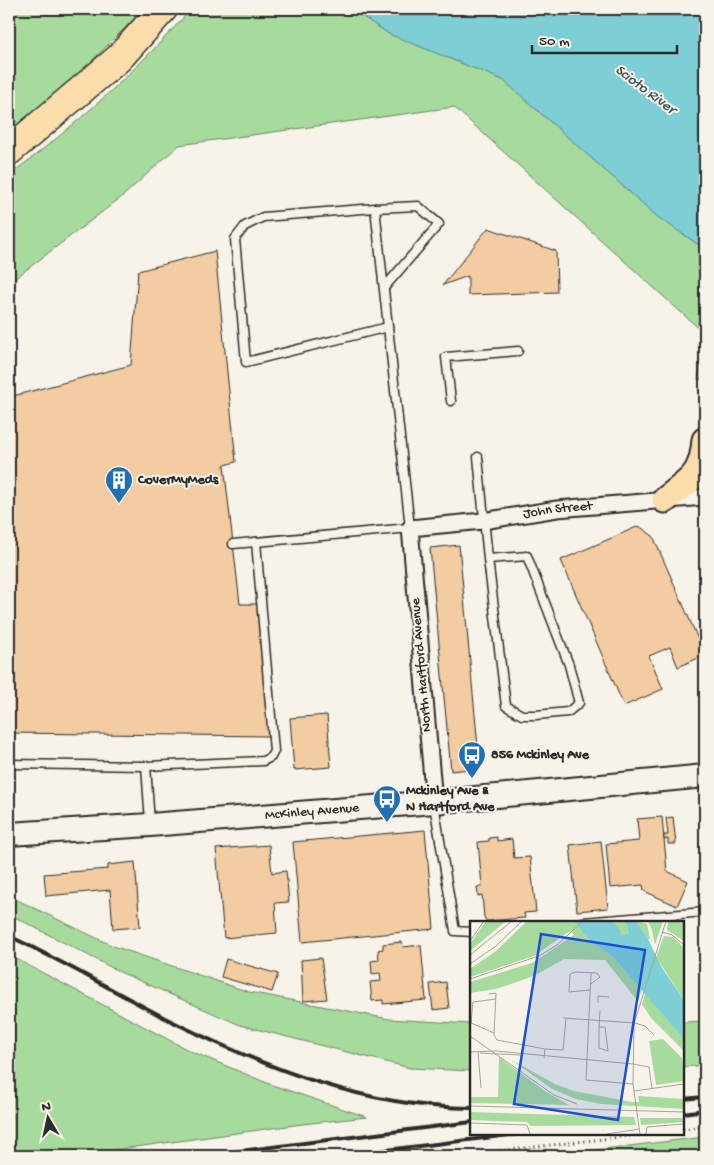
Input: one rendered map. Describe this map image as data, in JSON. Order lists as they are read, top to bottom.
{
  "streets": {
    "main road": ["McKinley Avenue"],
    "street": ["John Street", "North Hartford Avenue"]
  },
  "crossings": [
    ["John Street", "North Hartford Avenue"],
    ["North Hartford Avenue", "McKinley Avenue"]
  ],
  "water": ["Scioto River"],
  "places": {
    "building": ["CoverMyMeds"],
    "bus stop": ["856 Mckinley Ave", "Mckinley Ave & N Hartford Ave"]
  },
  "scale_bar": "50 m",
  "north": "top"
}
